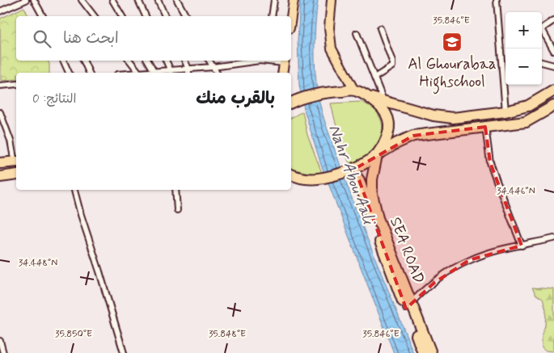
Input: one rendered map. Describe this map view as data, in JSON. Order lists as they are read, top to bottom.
{
  "streets": {
    "highway": ["SEA ROAD"]
  },
  "water": ["Nahr Abou Aali"],
  "places": {
    "school or university": ["Al Ghourabaa Highschool"]
  },
  "page": {
    "map_buttons": ["+", "−"],
    "search": "ابحث هنا",
    "heading": ["بالقرب منك", "النتائج: 0"]
  },
  "coordinates": [
    "35.846°E",
    "34.446°N",
    "34.448°N",
    "35.850°E",
    "35.848°E"
  ]
}
